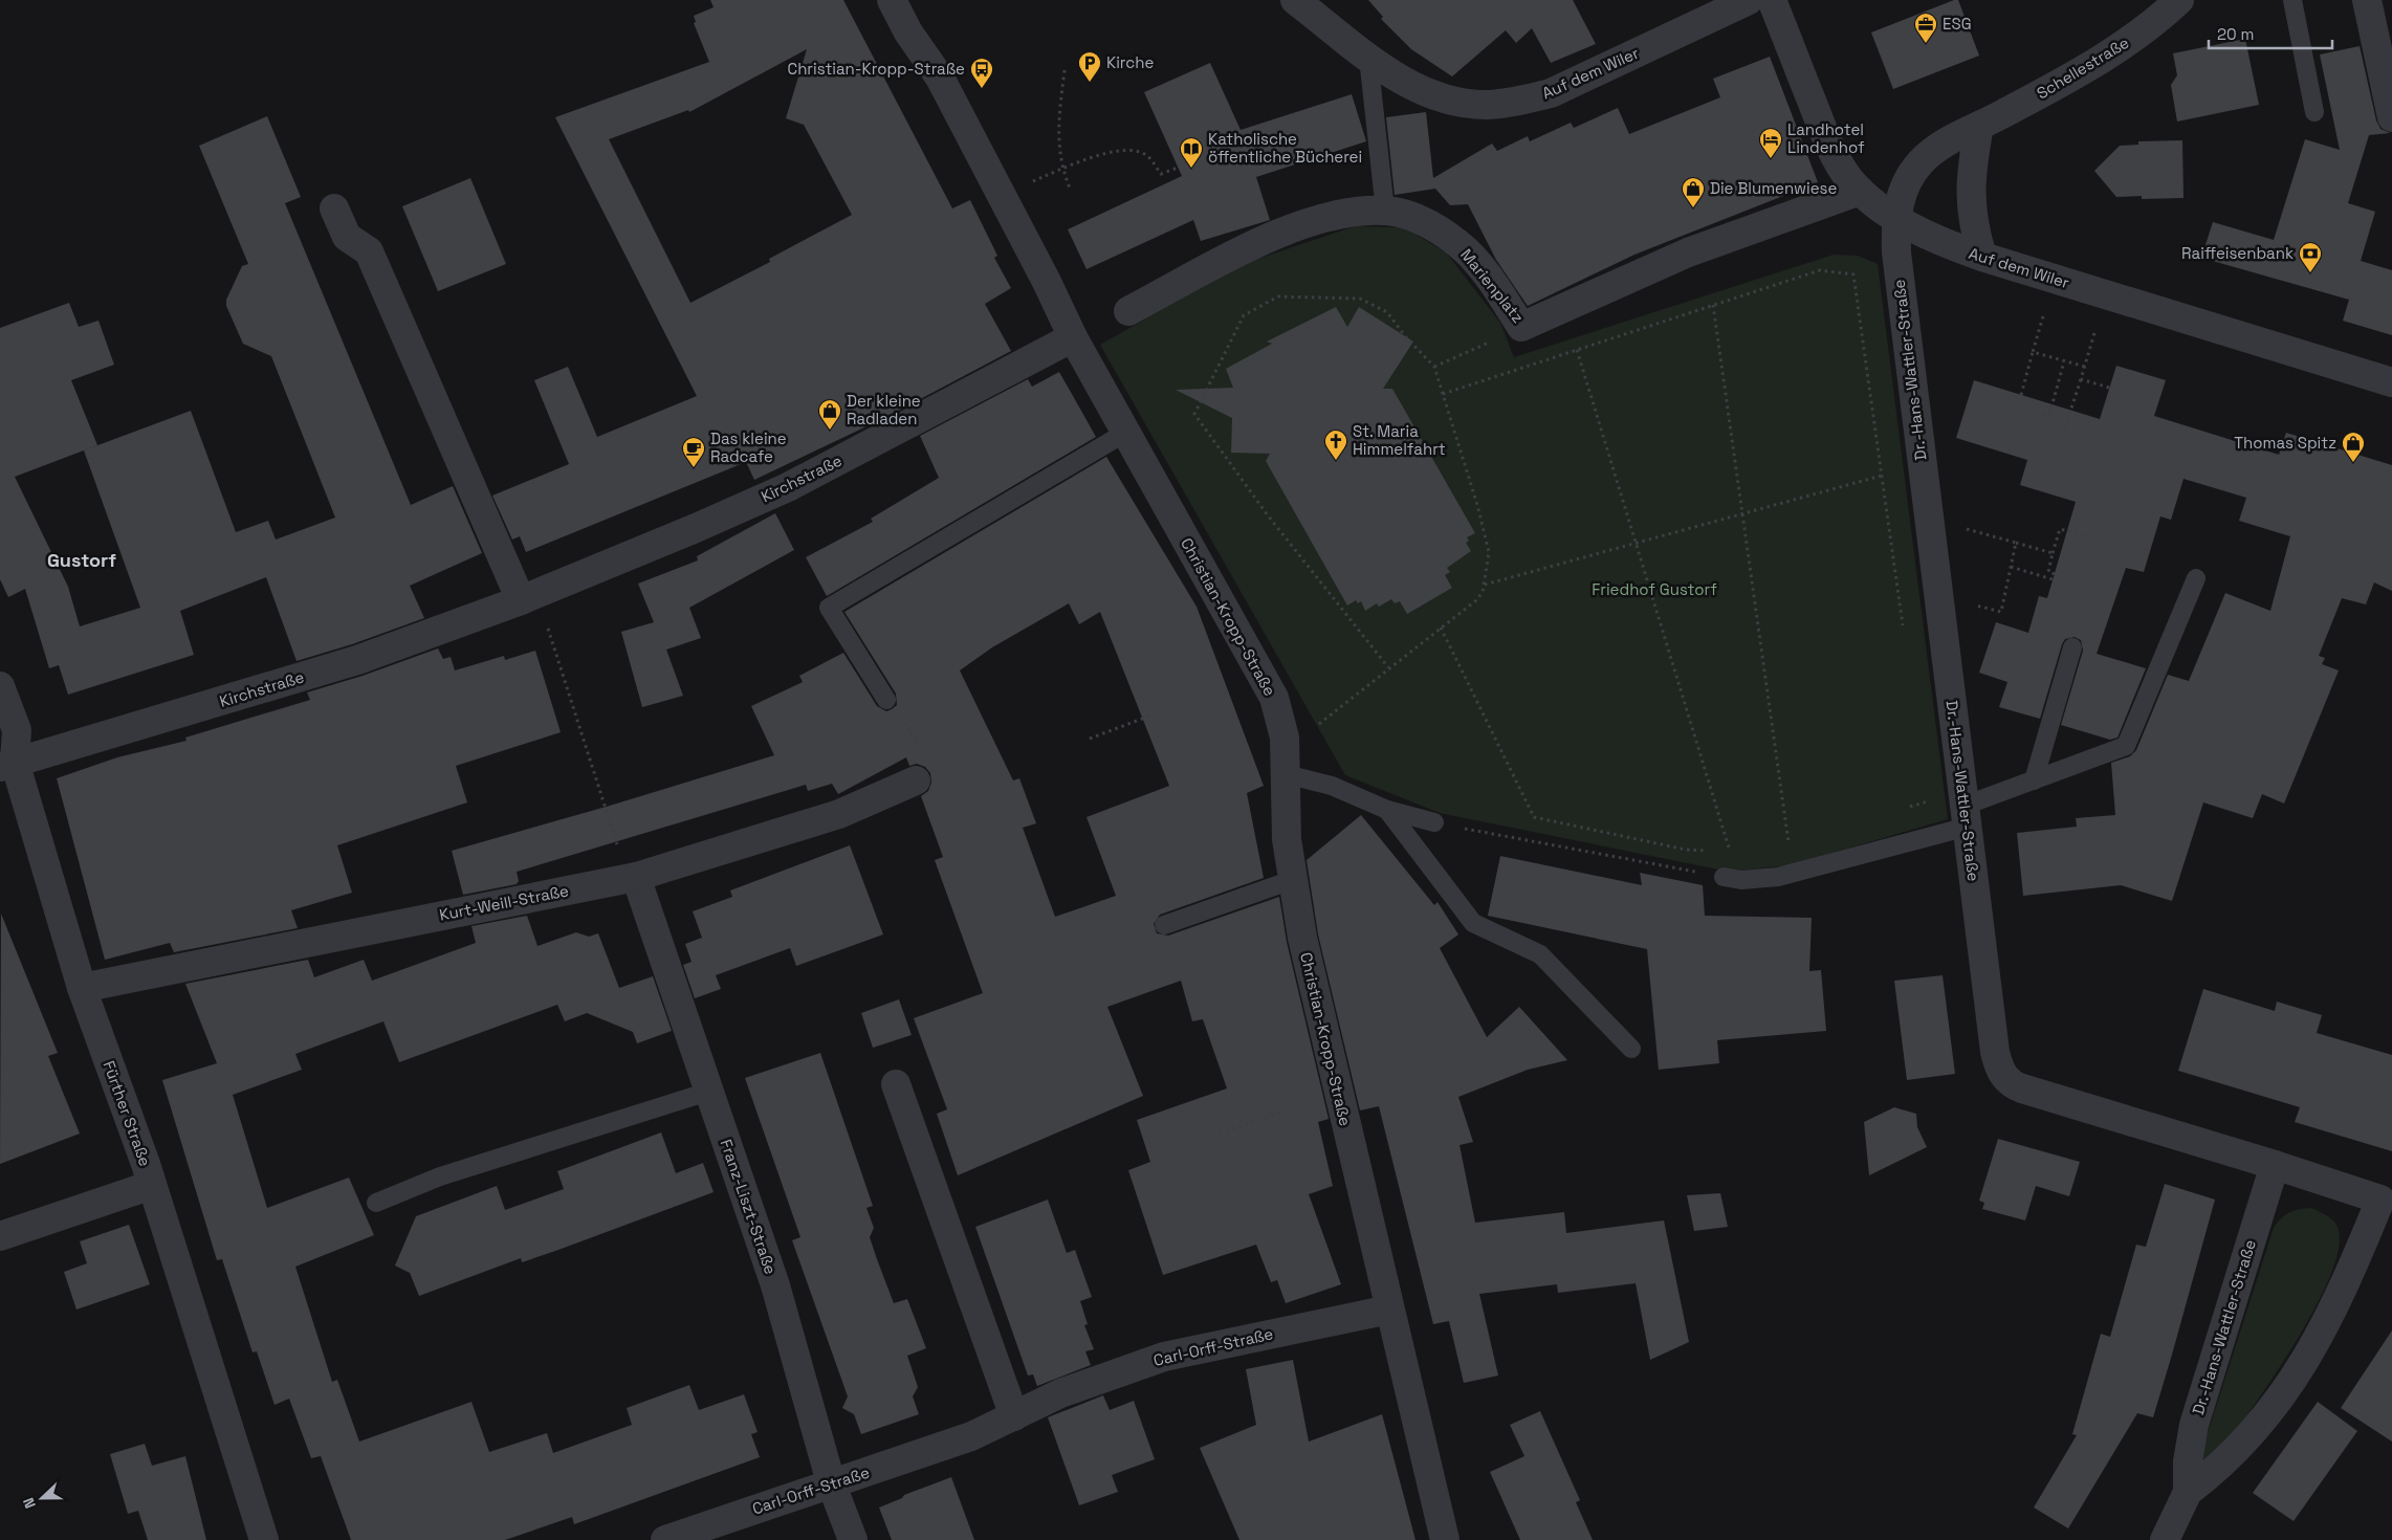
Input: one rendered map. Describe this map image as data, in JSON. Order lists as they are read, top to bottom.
{
  "streets": {
    "street": [
      "Schellestraße",
      "Auf dem Wiler",
      "Marienplatz",
      "Dr.-Hans-Wattler-Straße",
      "Kirchstraße",
      "Christian-Kropp-Straße",
      "Kurt-Weill-Straße",
      "Fürther Straße",
      "Franz-Liszt-Straße",
      "Carl-Orff-Straße"
    ]
  },
  "crossings": [
    ["Schellestraße", "Auf dem Wiler"],
    ["Schellestraße", "Dr.-Hans-Wattler-Straße"],
    ["Auf dem Wiler", "Marienplatz"],
    ["Auf dem Wiler", "Dr.-Hans-Wattler-Straße"],
    ["Kirchstraße", "Christian-Kropp-Straße"],
    ["Kirchstraße", "Fürther Straße"],
    ["Christian-Kropp-Straße", "Carl-Orff-Straße"],
    ["Kurt-Weill-Straße", "Fürther Straße"],
    ["Kurt-Weill-Straße", "Franz-Liszt-Straße"],
    ["Franz-Liszt-Straße", "Carl-Orff-Straße"]
  ],
  "districts": ["Gustorf"],
  "parks": ["Friedhof Gustorf"],
  "places": {
    "office": ["ESG"],
    "parking": ["Kirche"],
    "bus stop": ["Christian-Kropp-Straße"],
    "hotel": ["Landhotel Lindenhof"],
    "library": ["Katholische öffentliche Bücherei"],
    "shop": ["Die Blumenwiese", "Der kleine Radladen", "Thomas Spitz"],
    "bank": ["Raiffeisenbank"],
    "church": ["St. Maria Himmelfahrt"],
    "cafe": ["Das kleine Radcafe"]
  },
  "scale_bar": "20 m",
  "north": "left"
}
